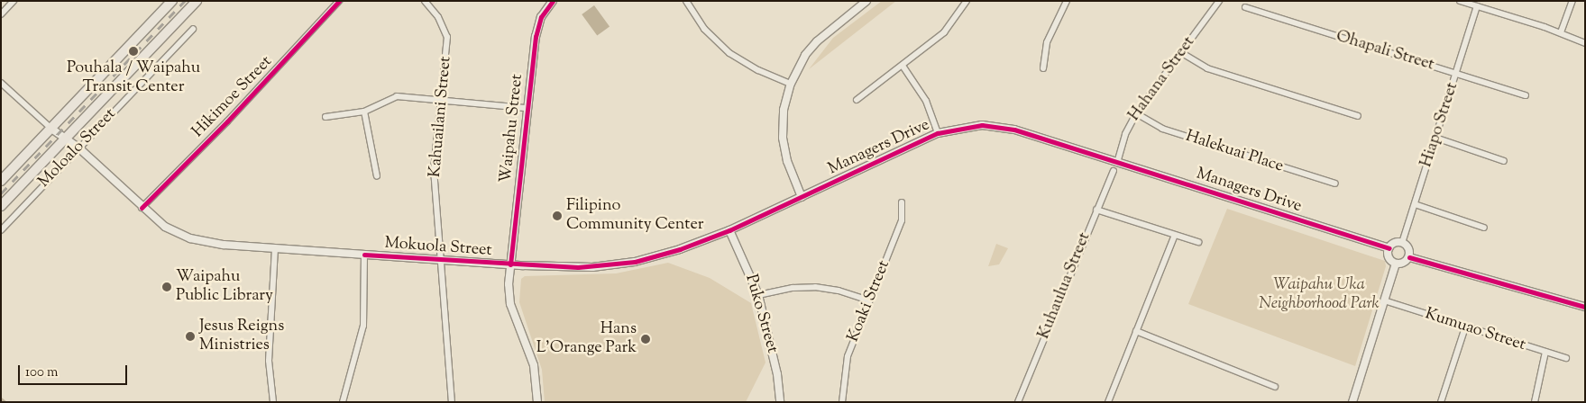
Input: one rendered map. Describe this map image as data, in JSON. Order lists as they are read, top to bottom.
{
  "streets": {
    "street": [
      "Ohapali Street",
      "Hahana Street",
      "Hikimoe Street",
      "Kahuailani Street",
      "Hiapo Street",
      "Waipahu Street",
      "Managers Drive",
      "Moloalo Street",
      "Halekuai Place",
      "Mokuola Street",
      "Kuhaulua Street",
      "Koaki Street",
      "Puko Street",
      "Kumuao Street"
    ]
  },
  "crossings": [
    ["Ohapali Street", "Hiapo Street"],
    ["Hahana Street", "Managers Drive"],
    ["Hahana Street", "Halekuai Place"],
    ["Hikimoe Street", "Mokuola Street"],
    ["Kahuailani Street", "Mokuola Street"],
    ["Hiapo Street", "Managers Drive"],
    ["Waipahu Street", "Managers Drive"],
    ["Waipahu Street", "Mokuola Street"],
    ["Managers Drive", "Mokuola Street"],
    ["Managers Drive", "Puko Street"],
    ["Moloalo Street", "Mokuola Street"]
  ],
  "parks": ["Waipahu Uka Neighborhood Park"],
  "places": [
    "Pouhala / Waipahu Transit Center",
    "Filipino Community Center",
    "Waipahu Public Library",
    "Jesus Reigns Ministries",
    "Hans L'Orange Park"
  ],
  "scale_bar": "100 m"
}
